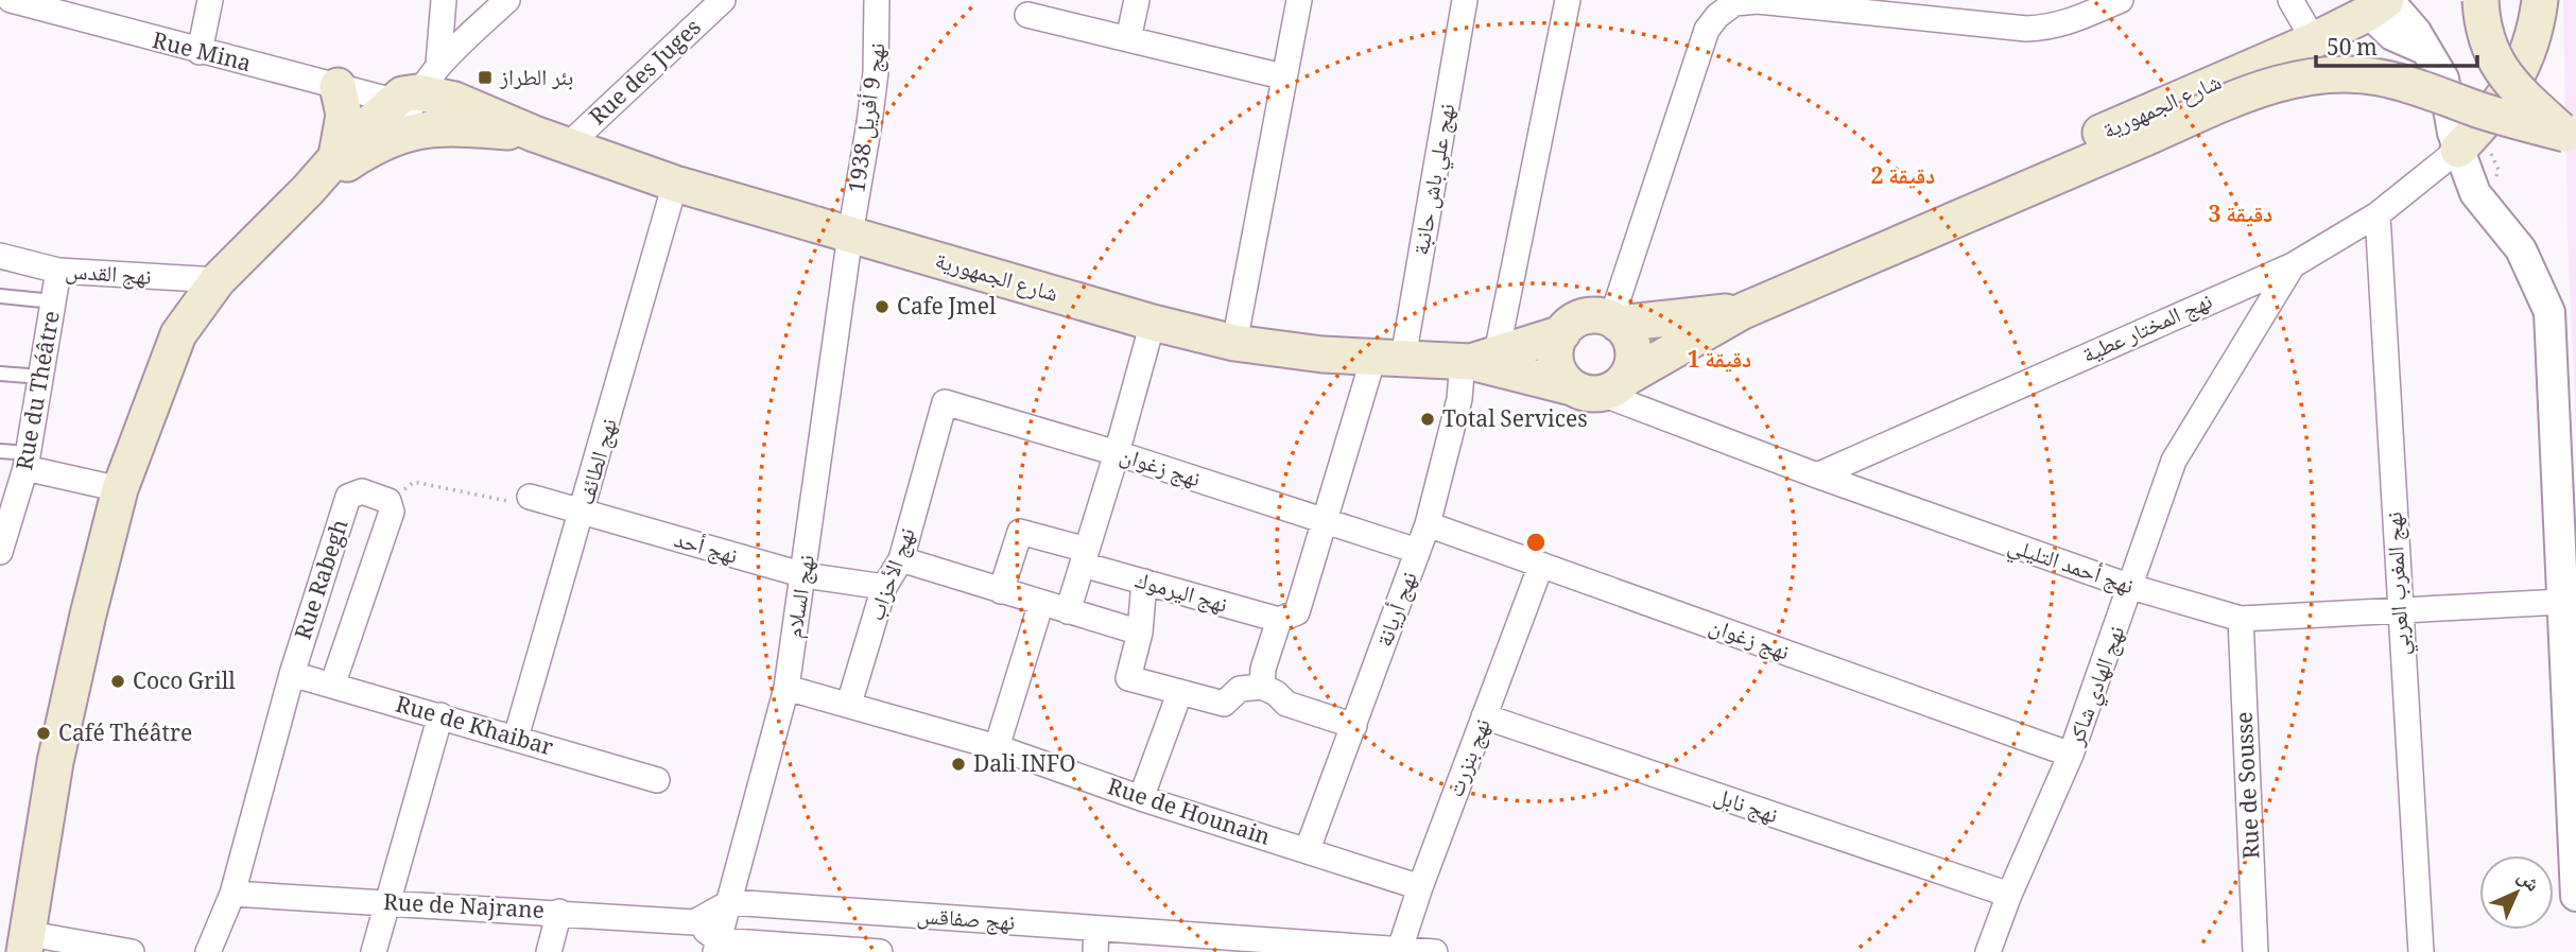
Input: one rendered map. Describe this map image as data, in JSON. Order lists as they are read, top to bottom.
{
  "streets": {
    "main road": ["شارع الجمهورية"],
    "street": [
      "Rue Mina",
      "Rue des Juges",
      "نهج 9 أفريل 1938",
      "نهج علي باش حانبة",
      "نهج القدس",
      "نهج المختار عطية",
      "Rue du Théâtre",
      "نهج الطائف",
      "نهج زغوان",
      "نهج أحد",
      "نهج أحمد التليلي",
      "نهج الأحزاب",
      "Rue Rabegh",
      "نهج المغرب العربي",
      "نهج اليرموك",
      "نهج السلام",
      "نهج أريانة",
      "نهج الهادي شاكر",
      "Rue de Khaibar",
      "نهج بنزرت",
      "Rue de Sousse",
      "نهج نابل",
      "Rue de Hounain",
      "Rue de Najrane",
      "نهج صفاقس"
    ]
  },
  "crossings": [
    ["Rue Mina", "شارع الجمهورية"],
    ["Rue des Juges", "شارع الجمهورية"],
    ["شارع الجمهورية", "نهج 9 أفريل 1938"],
    ["شارع الجمهورية", "نهج علي باش حانبة"],
    ["شارع الجمهورية", "نهج الطائف"],
    ["شارع الجمهورية", "نهج السلام"],
    ["شارع الجمهورية", "نهج أريانة"],
    ["نهج 9 أفريل 1938", "نهج السلام"],
    ["نهج علي باش حانبة", "نهج زغوان"],
    ["نهج علي باش حانبة", "نهج اليرموك"],
    ["نهج القدس", "Rue du Théâtre"],
    ["نهج المختار عطية", "نهج أحمد التليلي"],
    ["نهج المختار عطية", "نهج المغرب العربي"],
    ["نهج المختار عطية", "نهج الهادي شاكر"],
    ["نهج الطائف", "نهج أحد"],
    ["نهج الطائف", "Rue de Khaibar"],
    ["نهج زغوان", "نهج الأحزاب"],
    ["نهج زغوان", "نهج أريانة"],
    ["نهج زغوان", "نهج الهادي شاكر"],
    ["نهج زغوان", "نهج بنزرت"],
    ["نهج أحد", "نهج الأحزاب"],
    ["نهج أحد", "نهج السلام"],
    ["نهج أحمد التليلي", "نهج المغرب العربي"],
    ["نهج أحمد التليلي", "نهج الهادي شاكر"],
    ["نهج أحمد التليلي", "Rue de Sousse"],
    ["نهج الأحزاب", "Rue de Hounain"],
    ["Rue Rabegh", "Rue de Khaibar"],
    ["Rue Rabegh", "Rue de Najrane"],
    ["نهج السلام", "Rue de Hounain"],
    ["نهج السلام", "نهج صفاقس"],
    ["نهج أريانة", "Rue de Hounain"],
    ["نهج الهادي شاكر", "نهج نابل"],
    ["نهج بنزرت", "نهج نابل"],
    ["نهج بنزرت", "Rue de Hounain"],
    ["نهج بنزرت", "نهج صفاقس"]
  ],
  "places": {
    "transit": ["بئر الطراز"],
    "other": [
      "Cafe Jmel",
      "Total Services",
      "Coco Grill",
      "Café Théâtre",
      "Dali INFO"
    ]
  },
  "scale_bar": "50 m",
  "north": "top right",
  "rings": ["2 دقيقة", "3 دقيقة", "1 دقيقة"]
}
